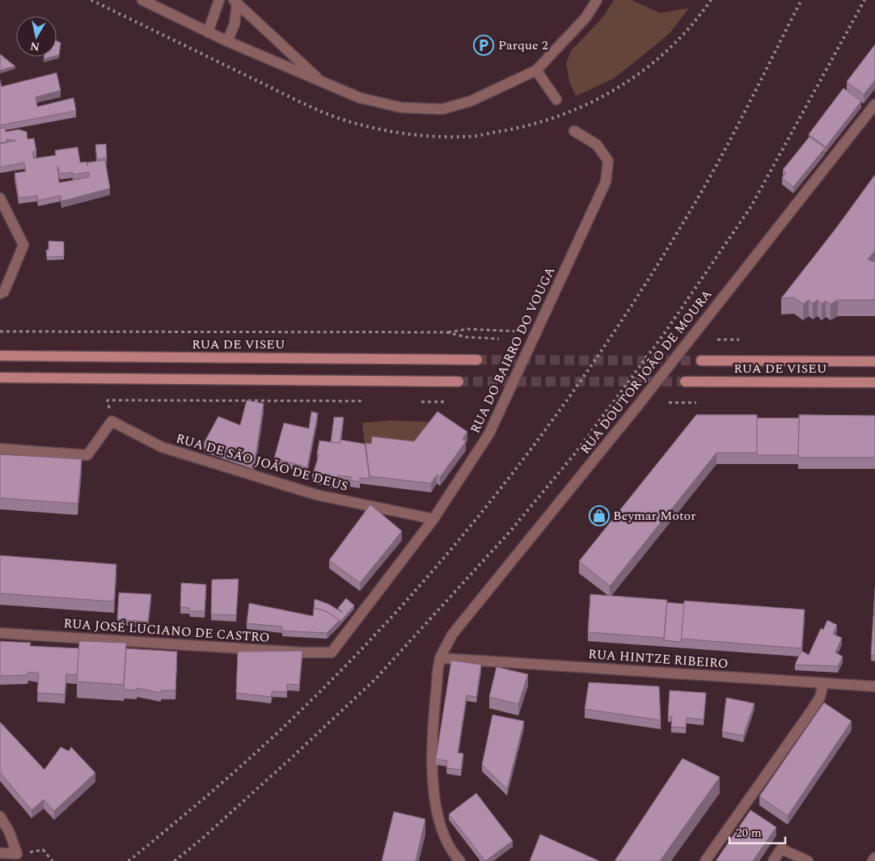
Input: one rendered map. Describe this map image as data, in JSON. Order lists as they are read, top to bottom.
{
  "streets": {
    "main road": ["RUA DE VISEU"],
    "street": [
      "RUA DO BAIRRO DO VOUGA",
      "RUA DOUTOR JOÃO DE MOURA",
      "RUA DE SÃO JOÃO DE DEUS",
      "RUA JOSÉ LUCIANO DE CASTRO",
      "RUA HINTZE RIBEIRO"
    ]
  },
  "crossings": [
    ["RUA DO BAIRRO DO VOUGA", "RUA DE SÃO JOÃO DE DEUS"],
    ["RUA DO BAIRRO DO VOUGA", "RUA JOSÉ LUCIANO DE CASTRO"],
    ["RUA DOUTOR JOÃO DE MOURA", "RUA HINTZE RIBEIRO"]
  ],
  "places": {
    "parking": ["Parque 2"],
    "shop": ["Beymar Motor"]
  },
  "scale_bar": "20 m",
  "north": "bottom"
}
